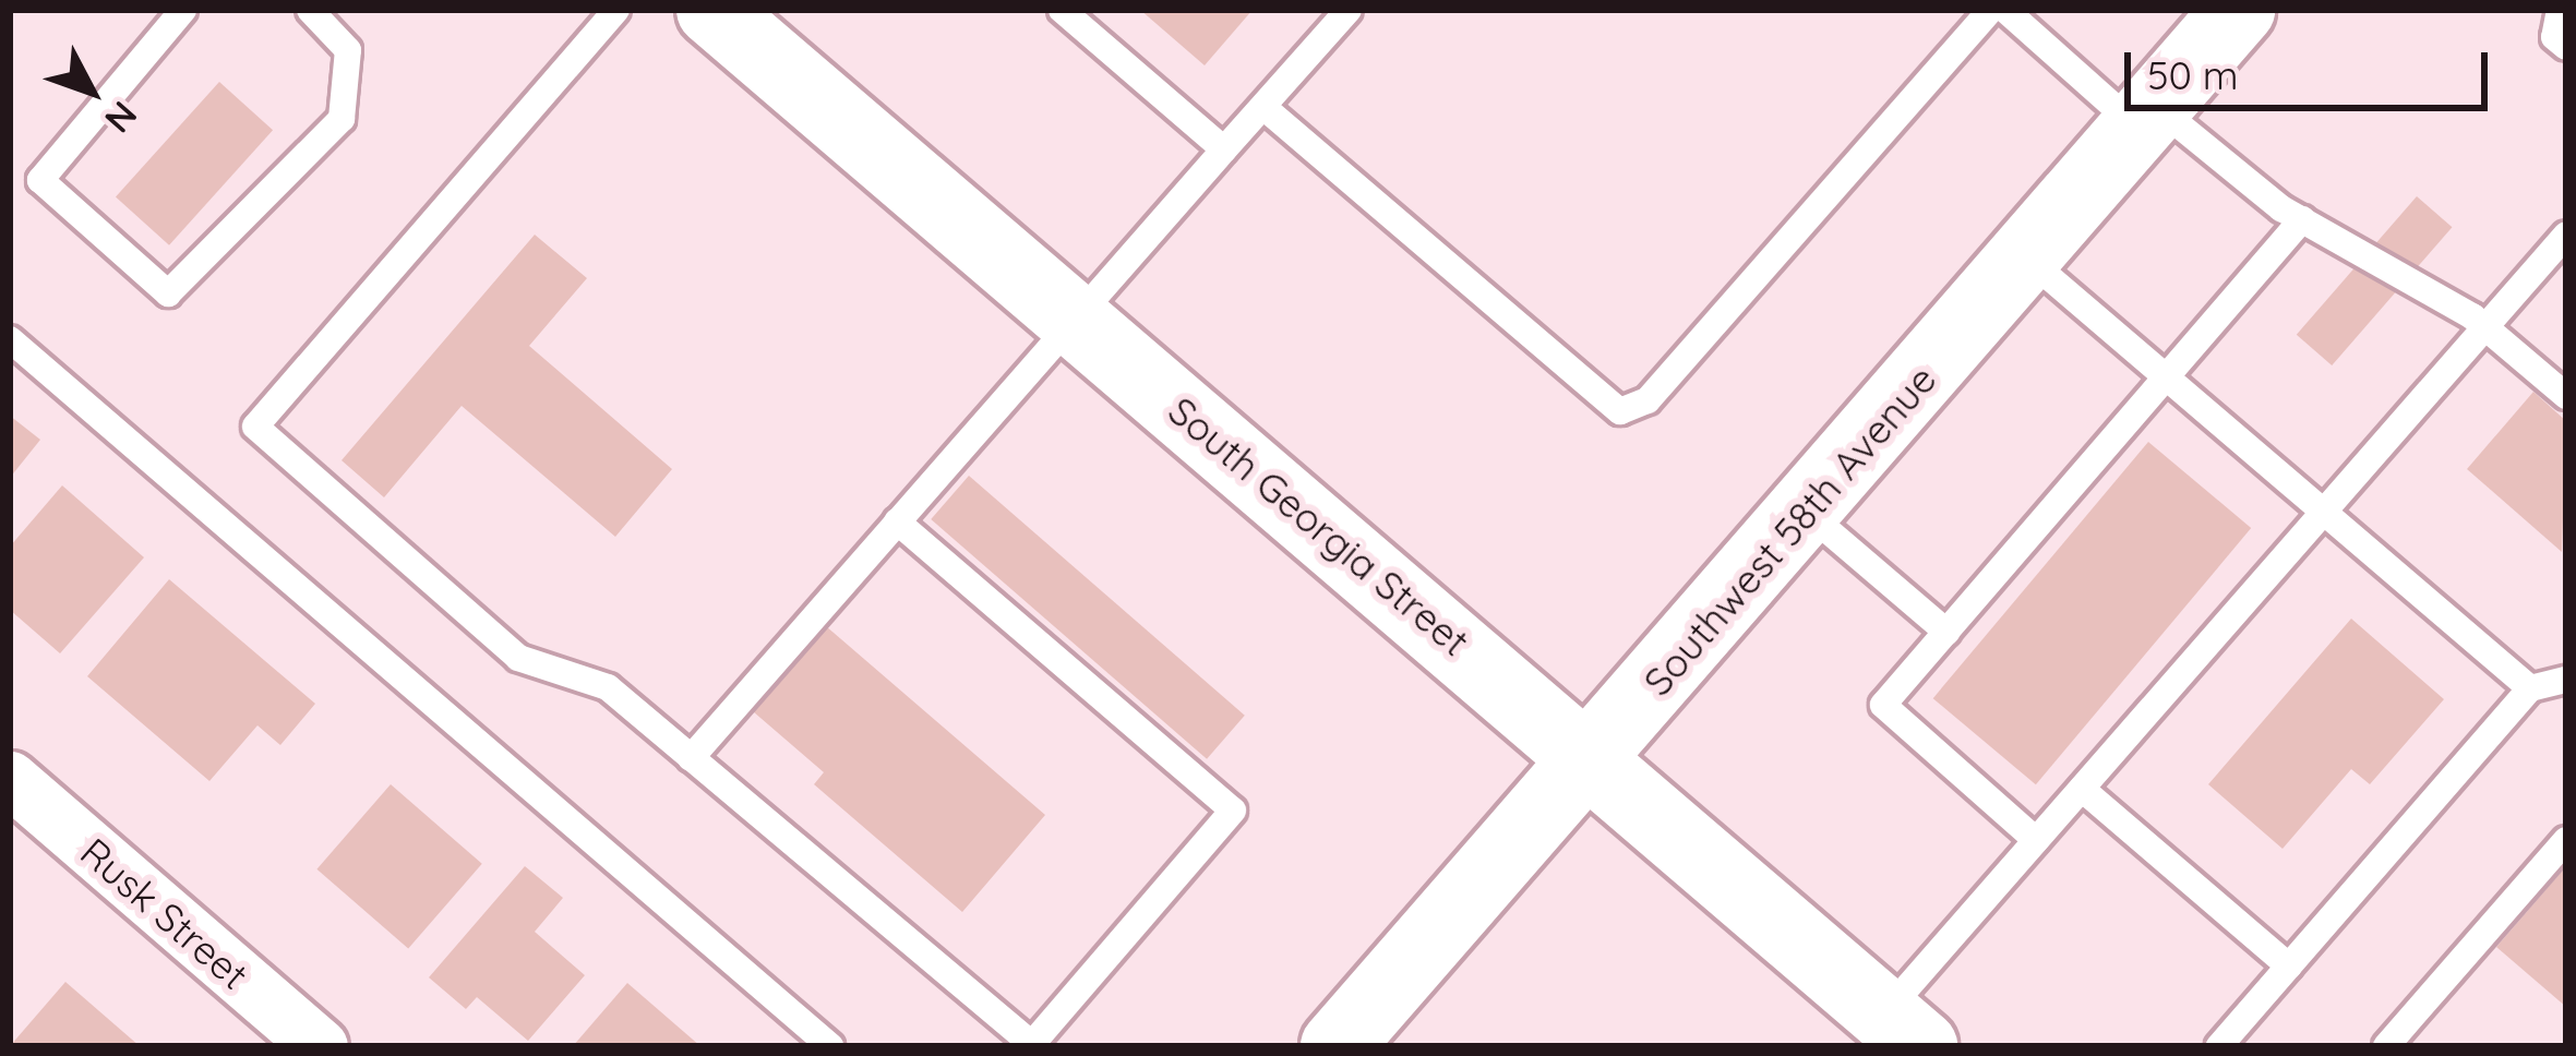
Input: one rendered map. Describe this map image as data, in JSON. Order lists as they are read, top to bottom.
{
  "streets": {
    "main road": ["South Georgia Street", "Southwest 58th Avenue"],
    "street": ["Rusk Street"]
  },
  "crossings": [
    ["South Georgia Street", "Southwest 58th Avenue"]
  ],
  "scale_bar": "50 m",
  "north": "bottom right"
}
